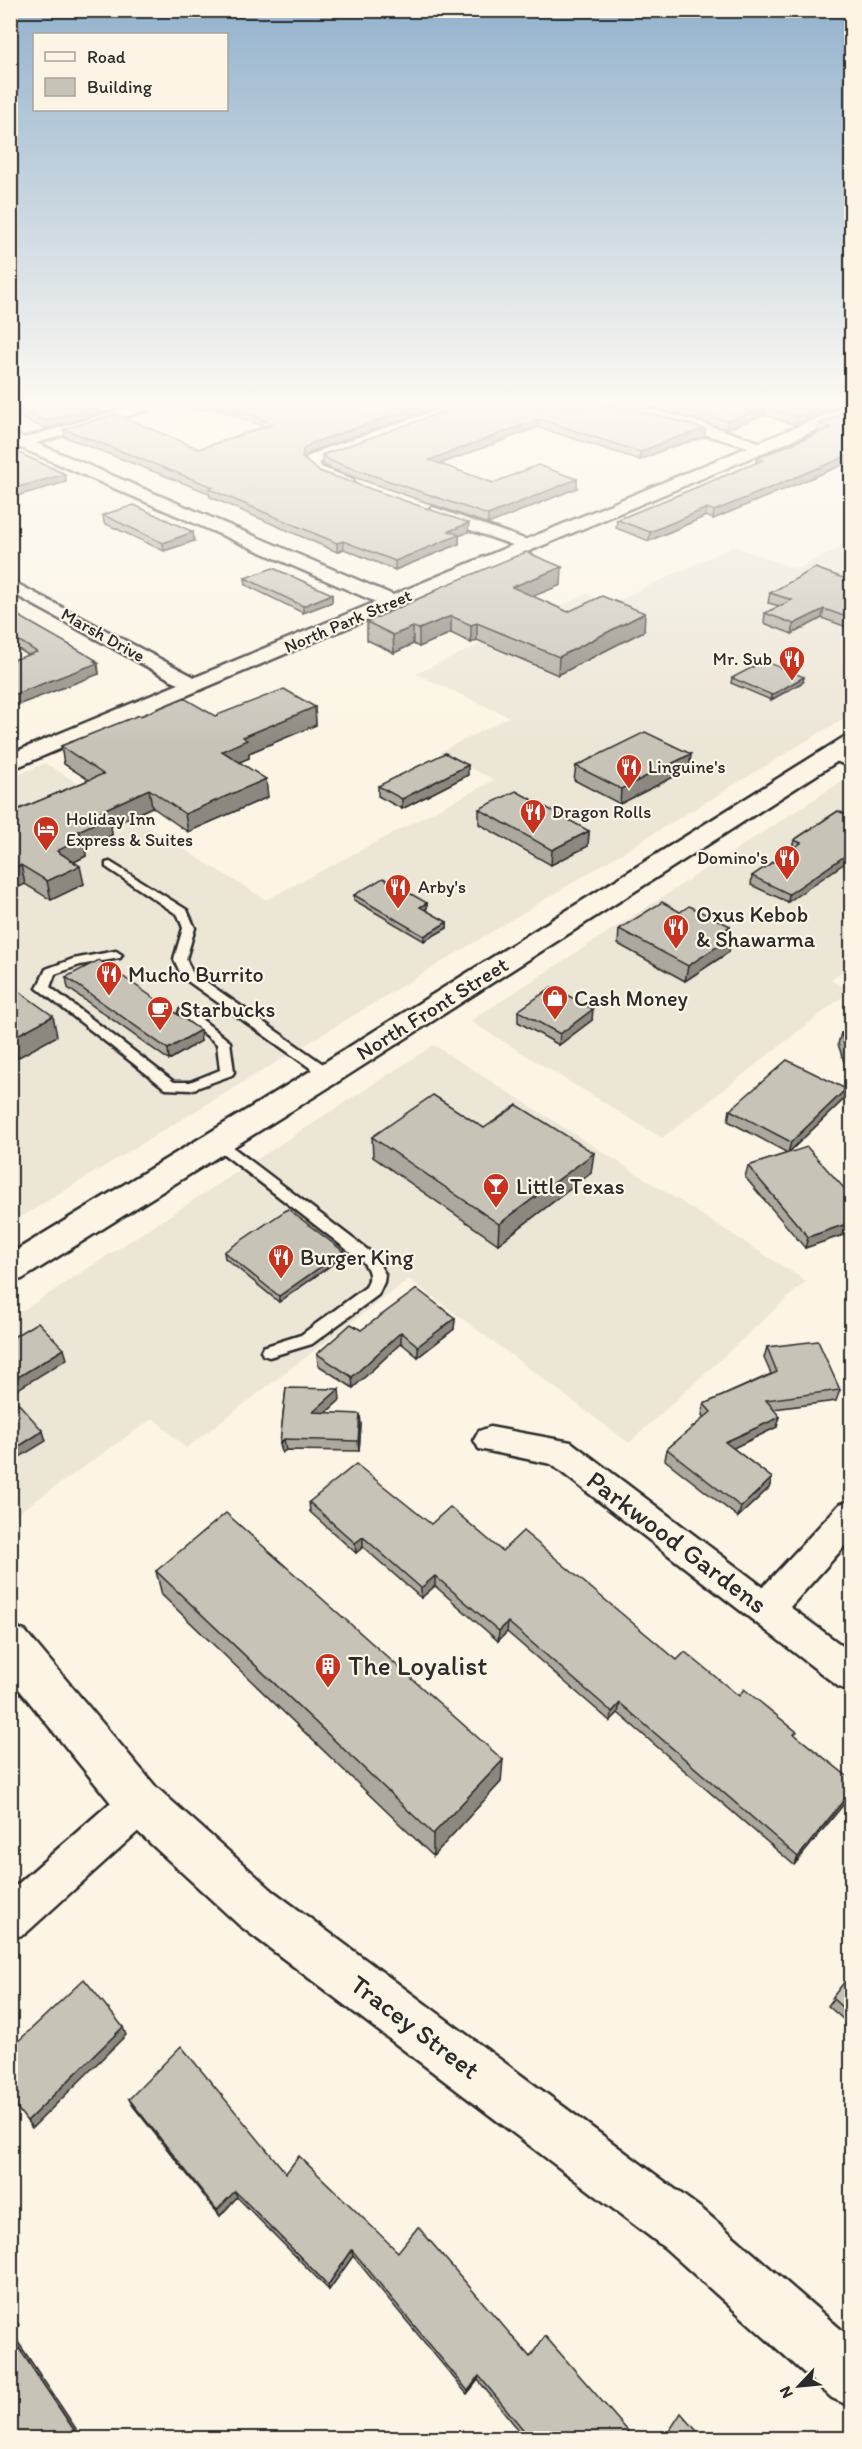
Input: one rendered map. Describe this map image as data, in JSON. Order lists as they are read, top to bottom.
{
  "streets": {
    "street": [
      "North Park Street",
      "Marsh Drive",
      "North Front Street",
      "Parkwood Gardens",
      "Tracey Street"
    ]
  },
  "crossings": [
    ["North Park Street", "Marsh Drive"]
  ],
  "places": {
    "restaurant": [
      "Mr. Sub",
      "Linguine's",
      "Dragon Rolls",
      "Domino's",
      "Arby's",
      "Oxus Kebob & Shawarma",
      "Mucho Burrito",
      "Burger King"
    ],
    "hotel": ["Holiday Inn Express & Suites"],
    "shop": ["Cash Money"],
    "cafe": ["Starbucks"],
    "bar": ["Little Texas"],
    "building": ["The Loyalist"]
  },
  "legend": ["Road", "Building"],
  "north": "bottom left"
}
